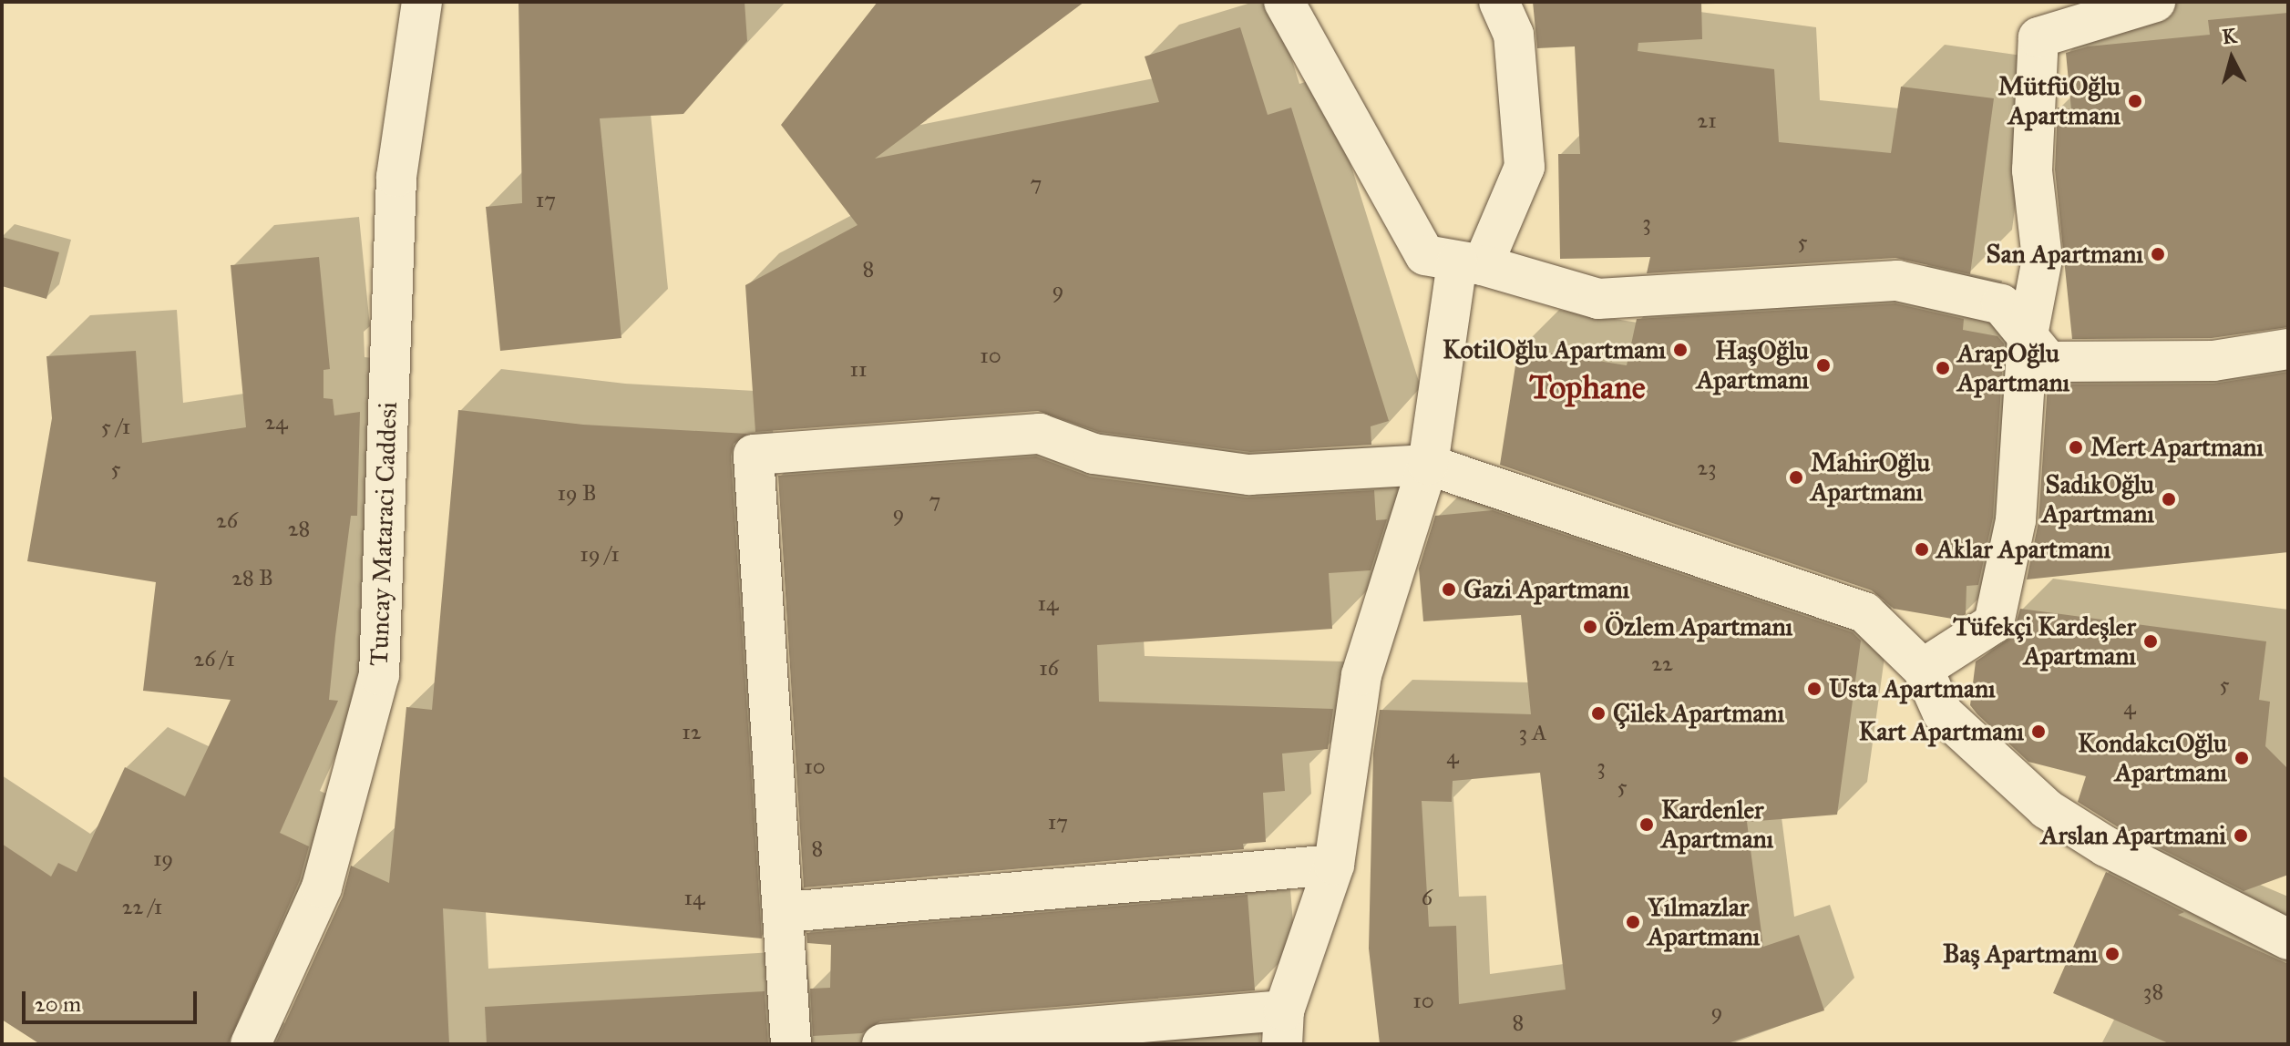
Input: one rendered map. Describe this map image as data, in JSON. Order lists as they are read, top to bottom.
{
  "streets": {
    "street": ["Tuncay Mataraci Caddesi"]
  },
  "districts": ["Tophane"],
  "places": [
    "MütfüOğlu Apartmanı",
    "San Apartmanı",
    "KotilOğlu Apartmanı",
    "HaşOğlu Apartmanı",
    "ArapOğlu Apartmanı",
    "Mert Apartmanı",
    "MahirOğlu Apartmanı",
    "SadıkOğlu Apartmanı",
    "Aklar Apartmanı",
    "Gazi Apartmanı",
    "Özlem Apartmanı",
    "Tüfekçi Kardeşler Apartmanı",
    "Usta Apartmanı",
    "Çilek Apartmanı",
    "Kart Apartmanı",
    "KondakcıOğlu Apartmanı",
    "Kardenler Apartmanı",
    "Arslan Apartmani",
    "Yılmazlar Apartmanı",
    "Baş Apartmanı"
  ],
  "house_numbers": [
    "21",
    "7",
    "17",
    "3",
    "5",
    "8",
    "9",
    "10",
    "11",
    "24",
    "5 /1",
    "23",
    "5",
    "19 B",
    "7",
    "9",
    "26",
    "28",
    "19 /1",
    "28 B",
    "14",
    "26 /1",
    "22",
    "16",
    "5",
    "4",
    "12",
    "3 A",
    "4",
    "10",
    "3",
    "5",
    "17",
    "8",
    "19",
    "14",
    "6",
    "22 /1",
    "38",
    "10",
    "9",
    "8"
  ],
  "scale_bar": "20 m",
  "north": "top"
}
